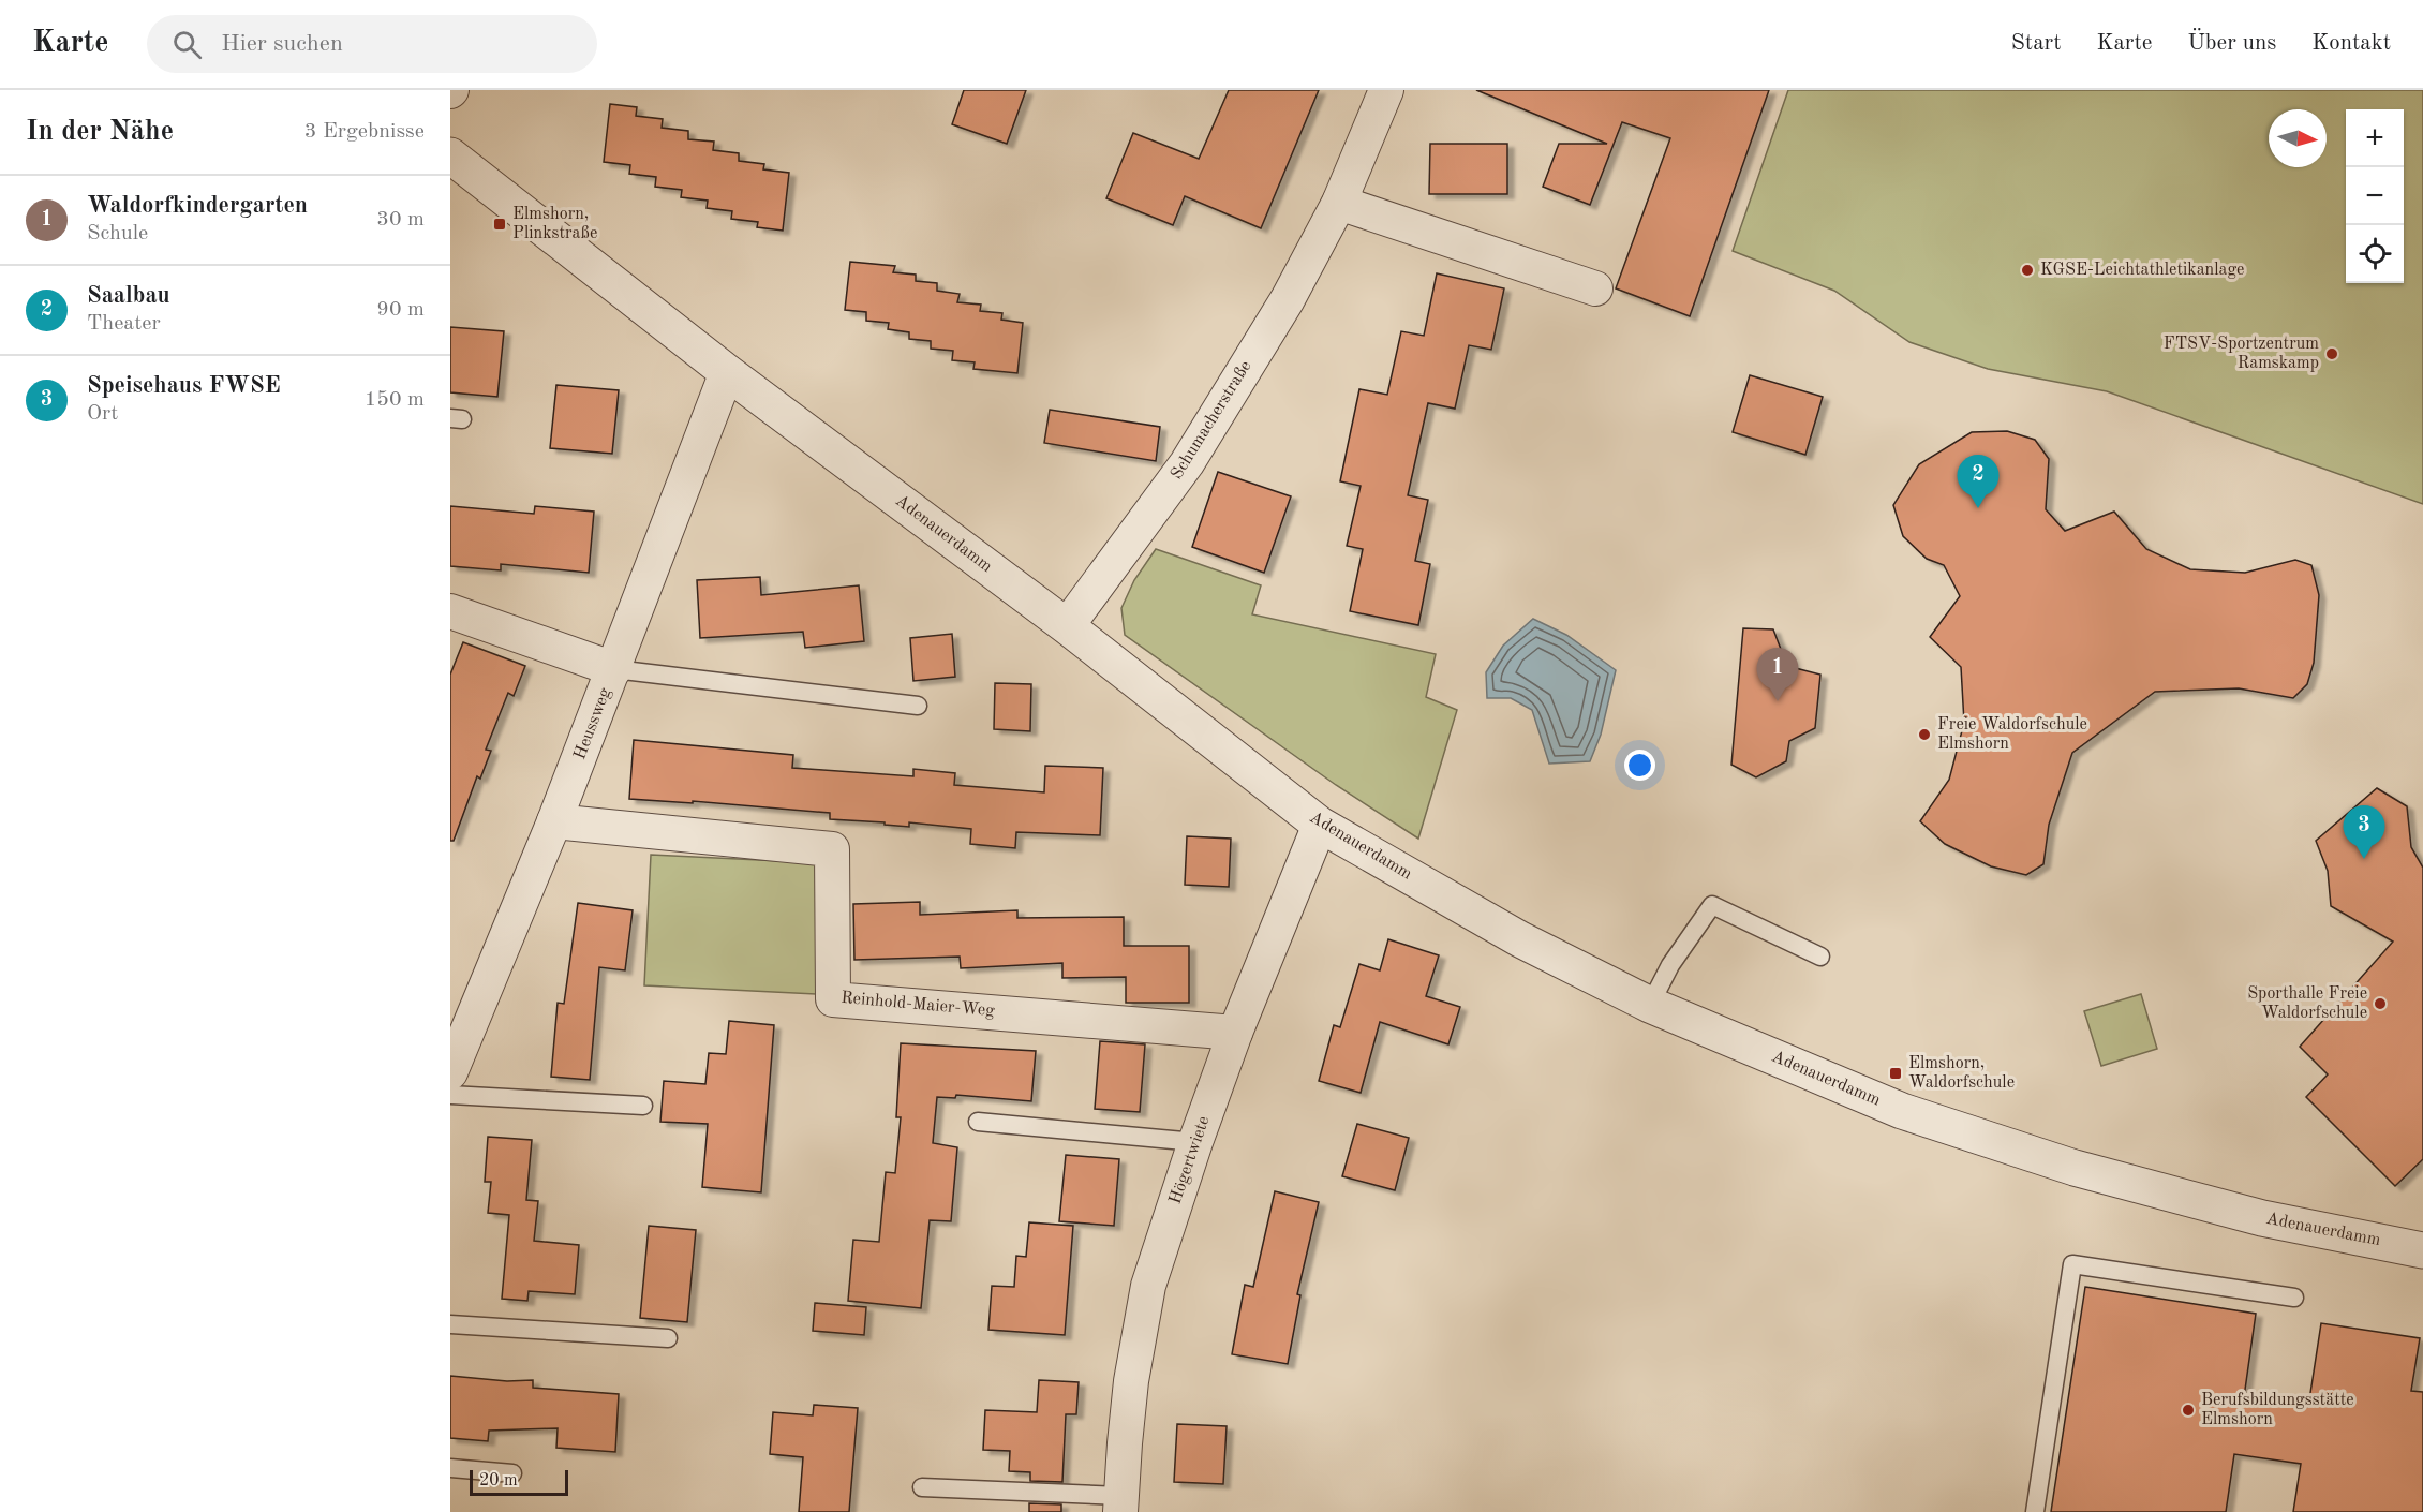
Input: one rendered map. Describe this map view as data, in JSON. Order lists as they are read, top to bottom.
{
  "streets": {
    "street": [
      "Schumacherstraße",
      "Adenauerdamm",
      "Heussweg",
      "Reinhold-Maier-Weg",
      "Högertwiete"
    ]
  },
  "crossings": [
    ["Schumacherstraße", "Adenauerdamm"],
    ["Adenauerdamm", "Heussweg"],
    ["Adenauerdamm", "Högertwiete"],
    ["Heussweg", "Reinhold-Maier-Weg"],
    ["Reinhold-Maier-Weg", "Högertwiete"]
  ],
  "places": {
    "transit": ["Elmshorn, Plinkstraße", "Elmshorn, Waldorfschule"],
    "other": [
      "KGSE-Leichtathletikanlage",
      "FTSV-Sportzentrum Ramskamp",
      "Freie Waldorfschule Elmshorn",
      "Sporthalle Freie Waldorfschule",
      "Berufsbildungsstätte Elmshorn"
    ]
  },
  "scale_bar": "20 m",
  "north": "right",
  "page": {
    "header": "Karte",
    "search": "Hier suchen",
    "nav": [
      "Start",
      "Karte",
      "Über uns",
      "Kontakt"
    ],
    "heading": ["In der Nähe", "3 Ergebnisse"],
    "map_buttons": ["+", "−"],
    "list": [
      {
        "mark": "1",
        "name": "Waldorfkindergarten",
        "note": "Schule",
        "value": "30 m"
      },
      {
        "mark": "2",
        "name": "Saalbau",
        "note": "Theater",
        "value": "90 m"
      },
      {
        "mark": "3",
        "name": "Speisehaus FWSE",
        "note": "Ort",
        "value": "150 m"
      }
    ],
    "pins": ["2", "1", "3"],
    "scale": "20 m"
  }
}
